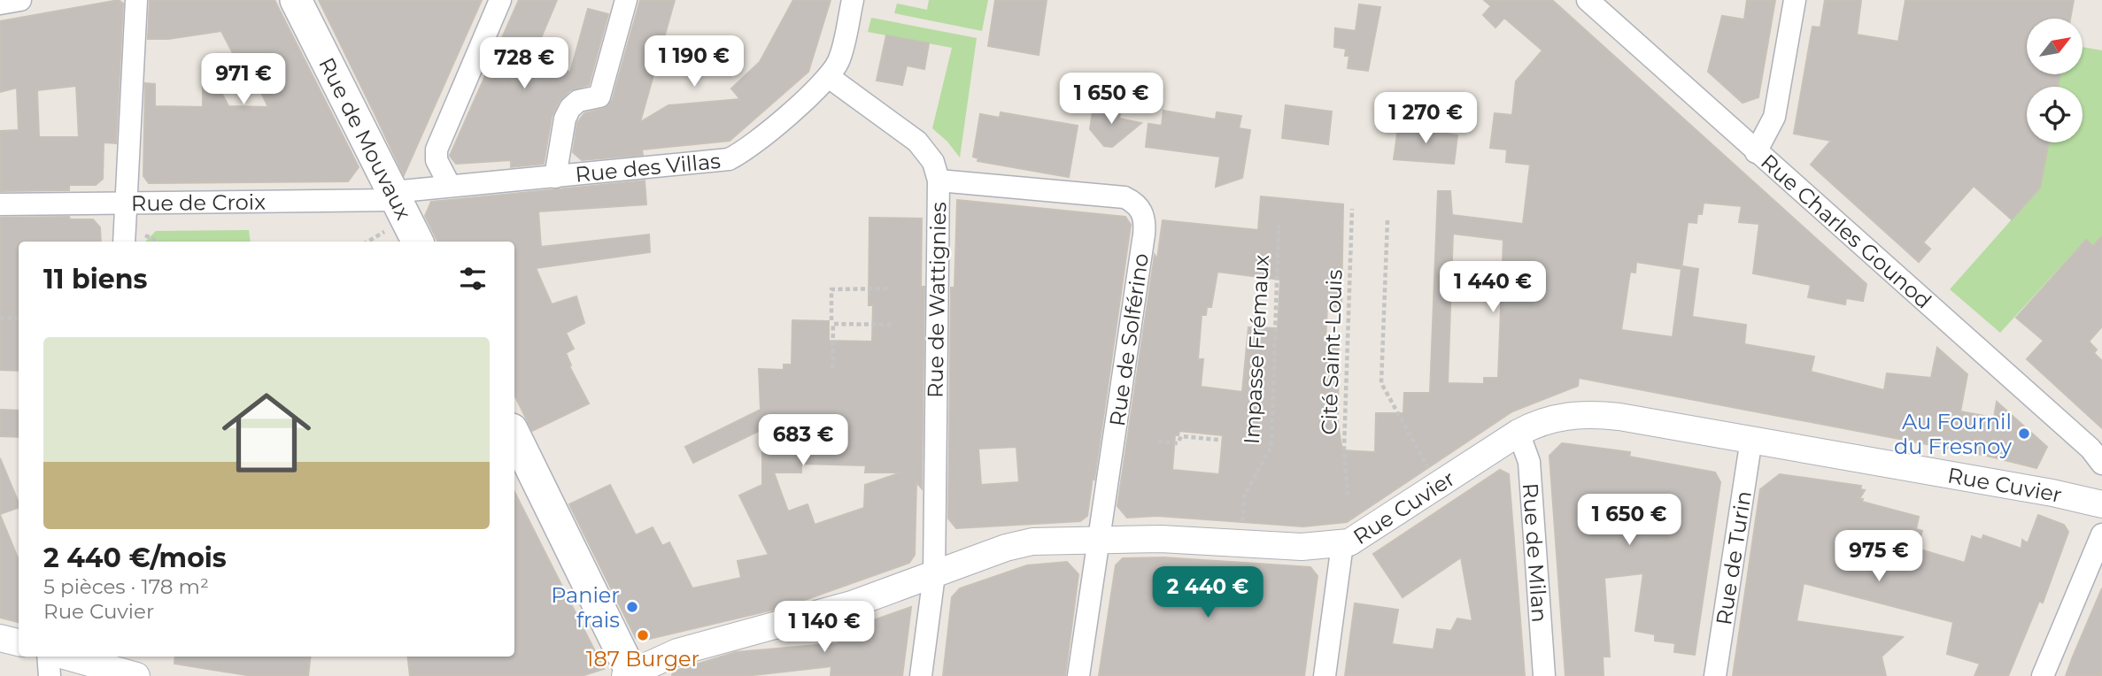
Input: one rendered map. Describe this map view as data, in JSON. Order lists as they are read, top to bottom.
{
  "streets": {
    "main road": ["Rue de Mouvaux"],
    "street": [
      "Rue des Villas",
      "Rue de Croix",
      "Rue Charles Gounod",
      "Rue de Wattignies",
      "Rue de Solférino",
      "Rue Cuvier",
      "Rue de Milan",
      "Rue de Turin"
    ],
    "path": ["Impasse Frémaux", "Cité Saint-Louis"]
  },
  "crossings": [
    ["Rue de Mouvaux", "Rue des Villas"],
    ["Rue de Mouvaux", "Rue de Croix"],
    ["Rue des Villas", "Rue de Croix"],
    ["Rue des Villas", "Rue de Wattignies"],
    ["Rue de Wattignies", "Rue de Solférino"],
    ["Rue de Wattignies", "Rue Cuvier"],
    ["Rue de Solférino", "Rue Cuvier"],
    ["Impasse Frémaux", "Rue Cuvier"],
    ["Rue Cuvier", "Rue de Milan"],
    ["Rue Cuvier", "Rue de Turin"]
  ],
  "places": ["Au Fournil du Fresnoy", "Panier frais", "187 Burger"],
  "north": "top right",
  "page": {
    "price": [
      "1 190 €",
      "728 €",
      "971 €",
      "1 650 €",
      "1 270 €",
      "1 440 €",
      "683 €",
      "1 650 €",
      "975 €",
      "2 440 €",
      "1 140 €"
    ],
    "heading": "11 biens",
    "list": [
      {
        "name": "2 440 €/mois",
        "note": "5 pièces · 178 m² · Rue Cuvier"
      }
    ]
  }
}
